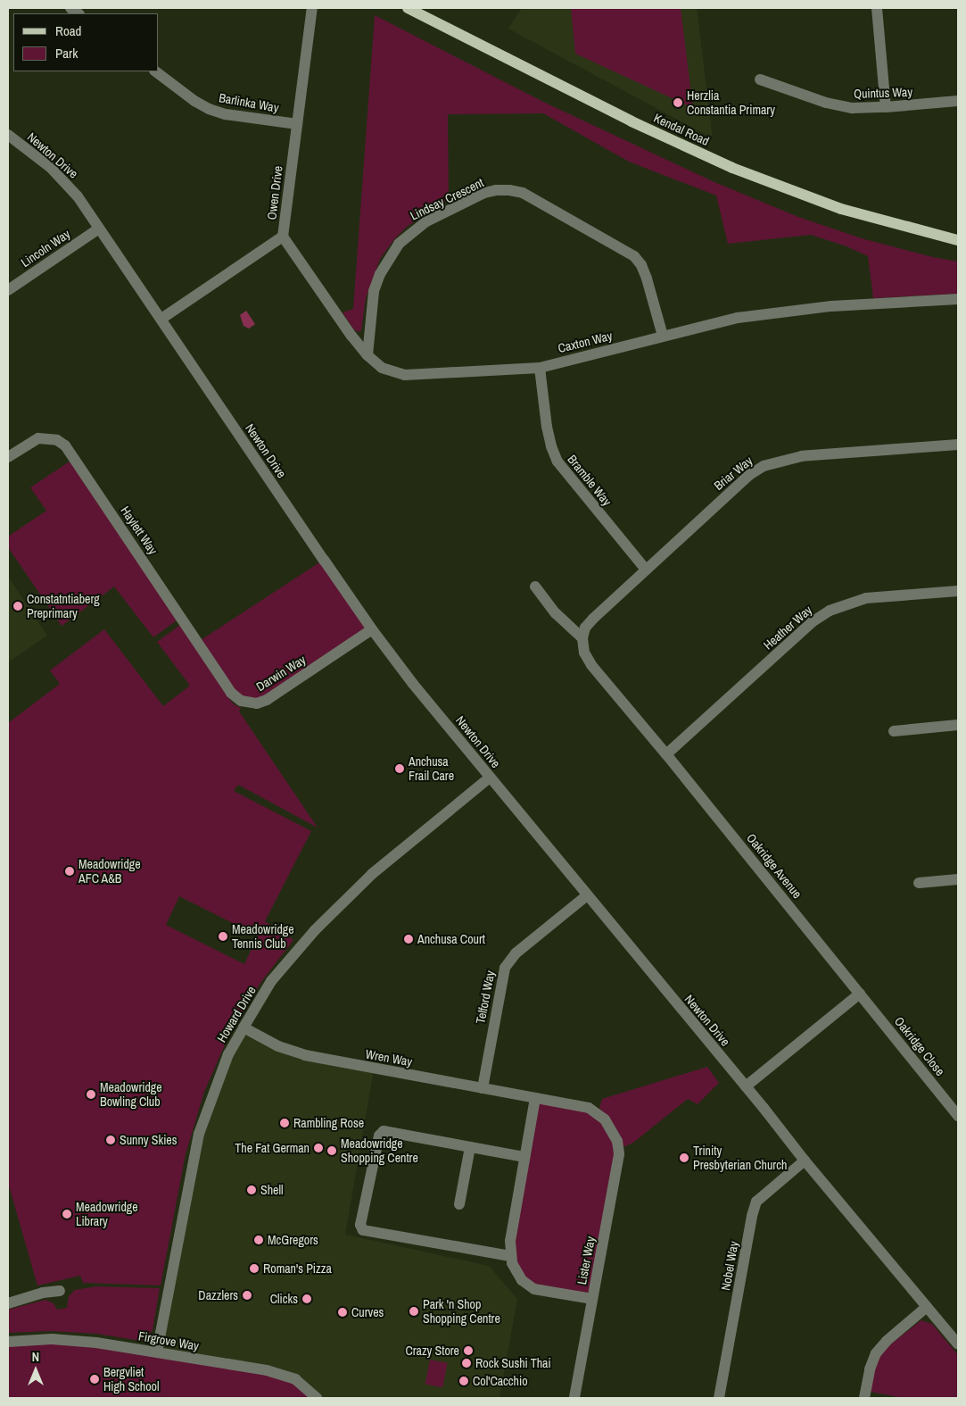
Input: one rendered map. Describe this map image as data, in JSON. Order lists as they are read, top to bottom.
{
  "streets": {
    "main road": ["Kendal Road"],
    "street": [
      "Quintus Way",
      "Barlinka Way",
      "Newton Drive",
      "Owen Drive",
      "Lindsay Crescent",
      "Lincoln Way",
      "Caxton Way",
      "Briar Way",
      "Bramble Way",
      "Haylett Way",
      "Heather Way",
      "Darwin Way",
      "Oakridge Avenue",
      "Telford Way",
      "Howard Drive",
      "Oakridge Close",
      "Wren Way",
      "Lister Way",
      "Nobel Way",
      "Firgrove Way"
    ]
  },
  "crossings": [
    ["Barlinka Way", "Owen Drive"],
    ["Newton Drive", "Owen Drive"],
    ["Newton Drive", "Lincoln Way"],
    ["Newton Drive", "Darwin Way"],
    ["Newton Drive", "Telford Way"],
    ["Newton Drive", "Howard Drive"],
    ["Newton Drive", "Nobel Way"],
    ["Owen Drive", "Caxton Way"],
    ["Lindsay Crescent", "Caxton Way"],
    ["Caxton Way", "Bramble Way"],
    ["Briar Way", "Bramble Way"],
    ["Briar Way", "Oakridge Avenue"],
    ["Haylett Way", "Darwin Way"],
    ["Heather Way", "Oakridge Avenue"],
    ["Oakridge Avenue", "Oakridge Close"],
    ["Telford Way", "Wren Way"],
    ["Howard Drive", "Wren Way"],
    ["Howard Drive", "Firgrove Way"],
    ["Wren Way", "Lister Way"]
  ],
  "places": [
    "Herzlia Constantia Primary",
    "Constatntiaberg Preprimary",
    "Anchusa Frail Care",
    "Meadowridge AFC A&B",
    "Meadowridge Tennis Club",
    "Anchusa Court",
    "Meadowridge Bowling Club",
    "Rambling Rose",
    "Sunny Skies",
    "The Fat German",
    "Meadowridge Shopping Centre",
    "Trinity Presbyterian Church",
    "Shell",
    "Meadowridge Library",
    "McGregors",
    "Roman's Pizza",
    "Dazzlers",
    "Clicks",
    "Park 'n Shop Shopping Centre",
    "Curves",
    "Crazy Store",
    "Rock Sushi Thai",
    "Bergvliet High School",
    "Col'Cacchio"
  ],
  "legend": ["Road", "Park"],
  "north": "top"
}
